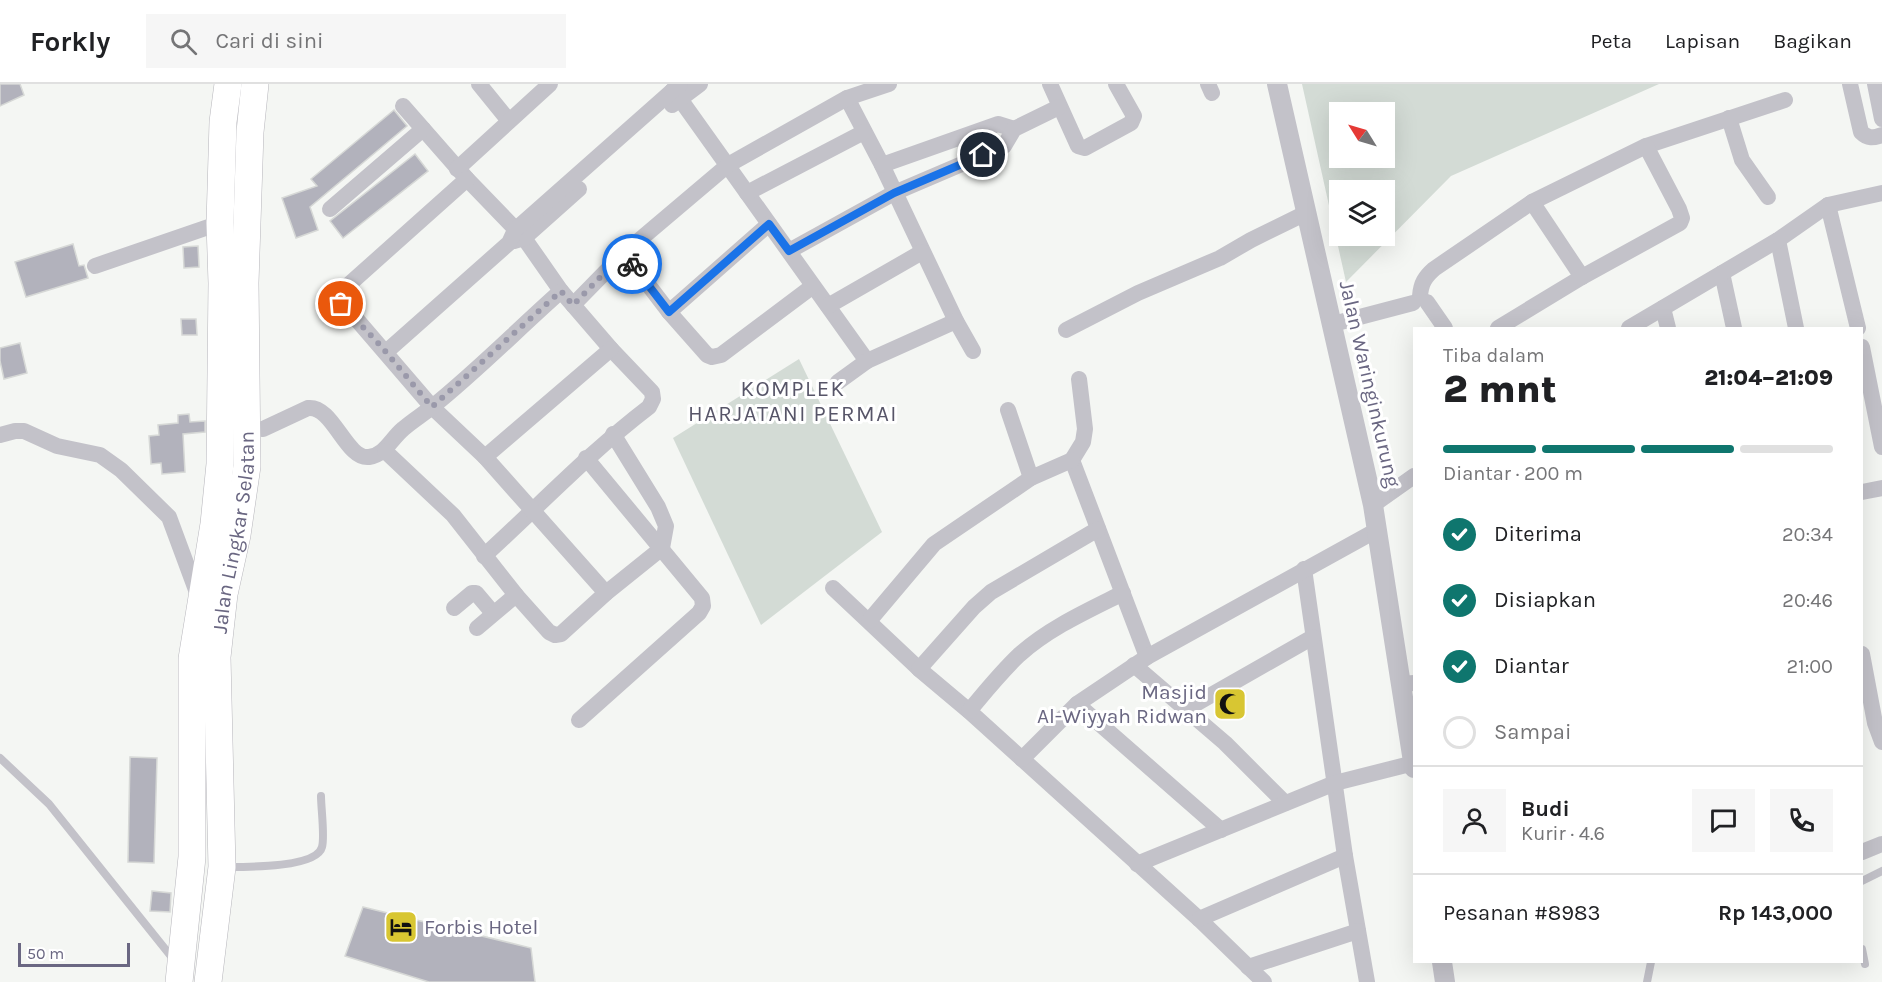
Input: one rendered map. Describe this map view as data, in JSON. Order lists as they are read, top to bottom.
{
  "streets": {
    "highway": ["Jalan Lingkar Selatan"],
    "street": ["Jalan Waringinkurung"]
  },
  "districts": ["KOMPLEK HARJATANI PERMAI"],
  "places": {
    "mosque": ["Masjid Al-Wiyyah Ridwan"],
    "hotel": ["Forbis Hotel"]
  },
  "scale_bar": "50 m",
  "north": "top left",
  "page": {
    "header": "Forkly",
    "search": "Cari di sini",
    "nav": ["Peta", "Lapisan", "Bagikan"],
    "heading": ["2 mnt", "Tiba dalam", "21:04–21:09"],
    "panel": [
      "Budi",
      "Kurir · 4.6",
      "Pesanan #8983",
      "Rp 143,000"
    ],
    "bar": "Diantar · 200 m",
    "list": [
      ["Diterima", "20:34"],
      ["Disiapkan", "20:46"],
      ["Diantar", "21:00"],
      "Sampai"
    ],
    "scale": "50 m"
  }
}
